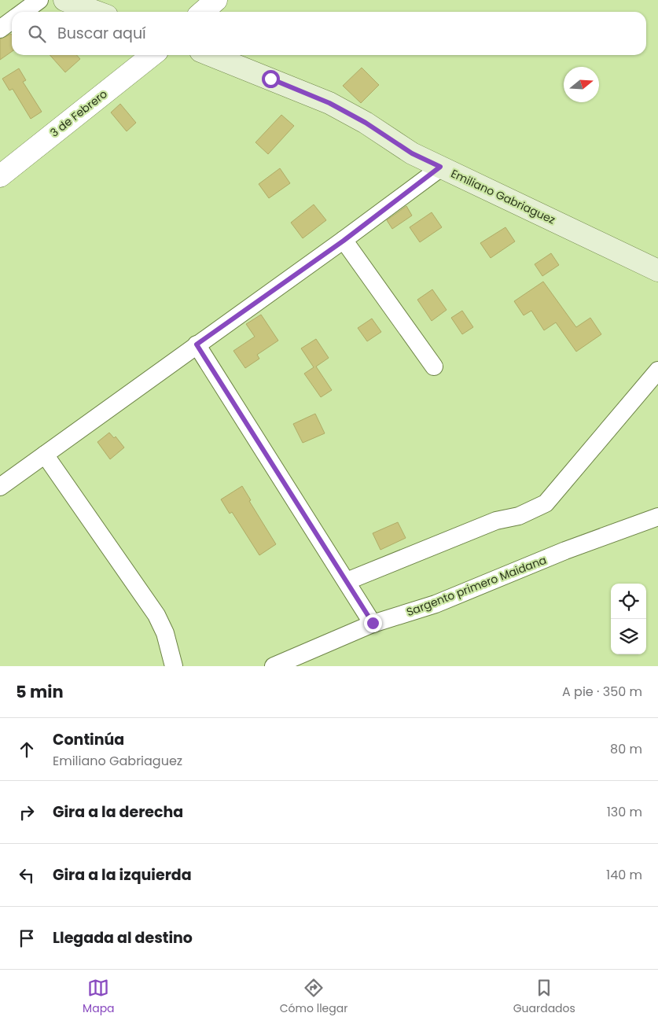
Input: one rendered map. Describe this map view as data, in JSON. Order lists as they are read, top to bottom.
{
  "streets": {
    "main road": ["Emiliano Gabriaguez"],
    "street": ["3 de Febrero", "Sargento primero Maidana"]
  },
  "north": "right",
  "page": {
    "search": "Buscar aquí",
    "heading": ["5 min", "A pie · 350 m"],
    "list": [
      ["Continúa", "Emiliano Gabriaguez", "80 m"],
      ["Gira a la derecha", "130 m"],
      ["Gira a la izquierda", "140 m"],
      "Llegada al destino"
    ],
    "nav": ["Mapa", "Cómo llegar", "Guardados"]
  }
}
